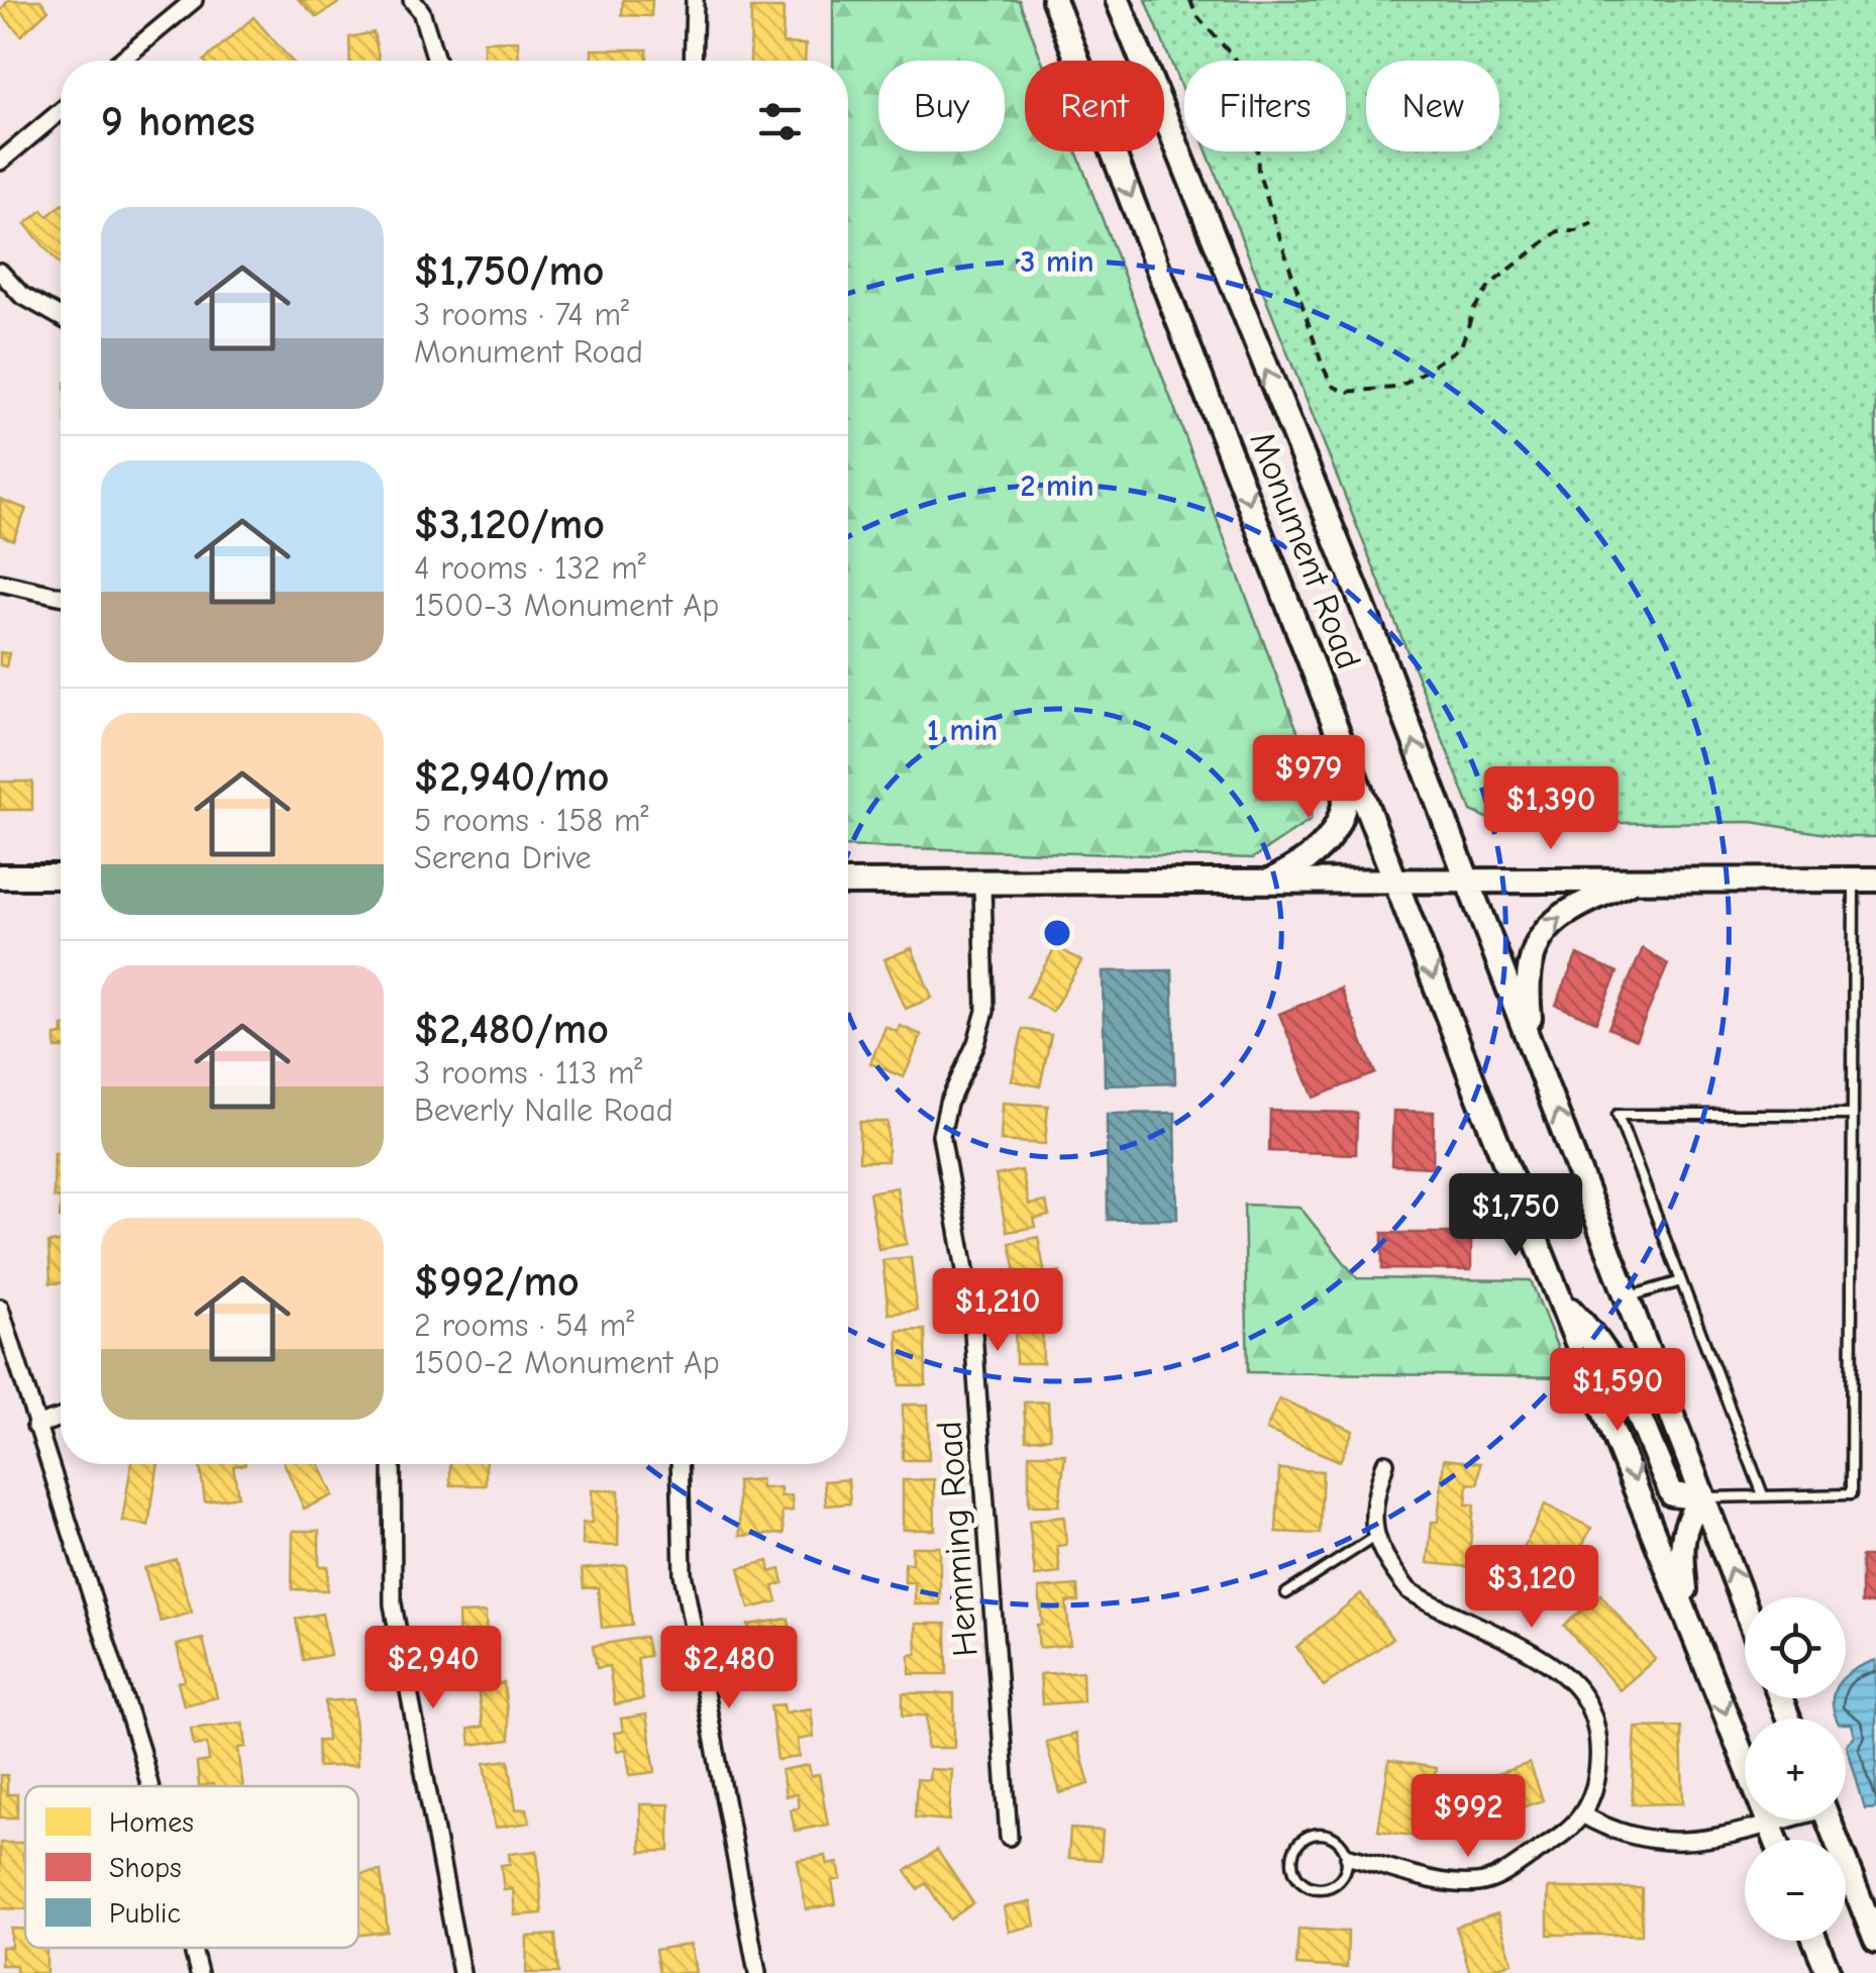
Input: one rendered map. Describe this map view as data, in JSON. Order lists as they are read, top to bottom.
{
  "streets": {
    "main road": ["Monument Road"],
    "street": ["Hemming Road"]
  },
  "legend": ["Homes", "Shops", "Public"],
  "page": {
    "chip": [
      "Buy",
      "Rent",
      "Filters",
      "New"
    ],
    "heading": "9 homes",
    "list": [
      {
        "name": "$1,750/mo",
        "note": "3 rooms · 74 m² · Monument Road"
      },
      {
        "name": "$3,120/mo",
        "note": "4 rooms · 132 m² · 1500-3 Monument Ap"
      },
      {
        "name": "$2,940/mo",
        "note": "5 rooms · 158 m² · Serena Drive"
      },
      {
        "name": "$2,480/mo",
        "note": "3 rooms · 113 m² · Beverly Nalle Road"
      },
      {
        "name": "$992/mo",
        "note": "2 rooms · 54 m² · 1500-2 Monument Ap"
      }
    ],
    "price": [
      "$979",
      "$1,390",
      "$1,750",
      "$1,210",
      "$1,590",
      "$3,120",
      "$2,940",
      "$2,480",
      "$992"
    ],
    "map_buttons": ["+", "−"]
  },
  "rings": ["3 min", "2 min", "1 min"]
}
